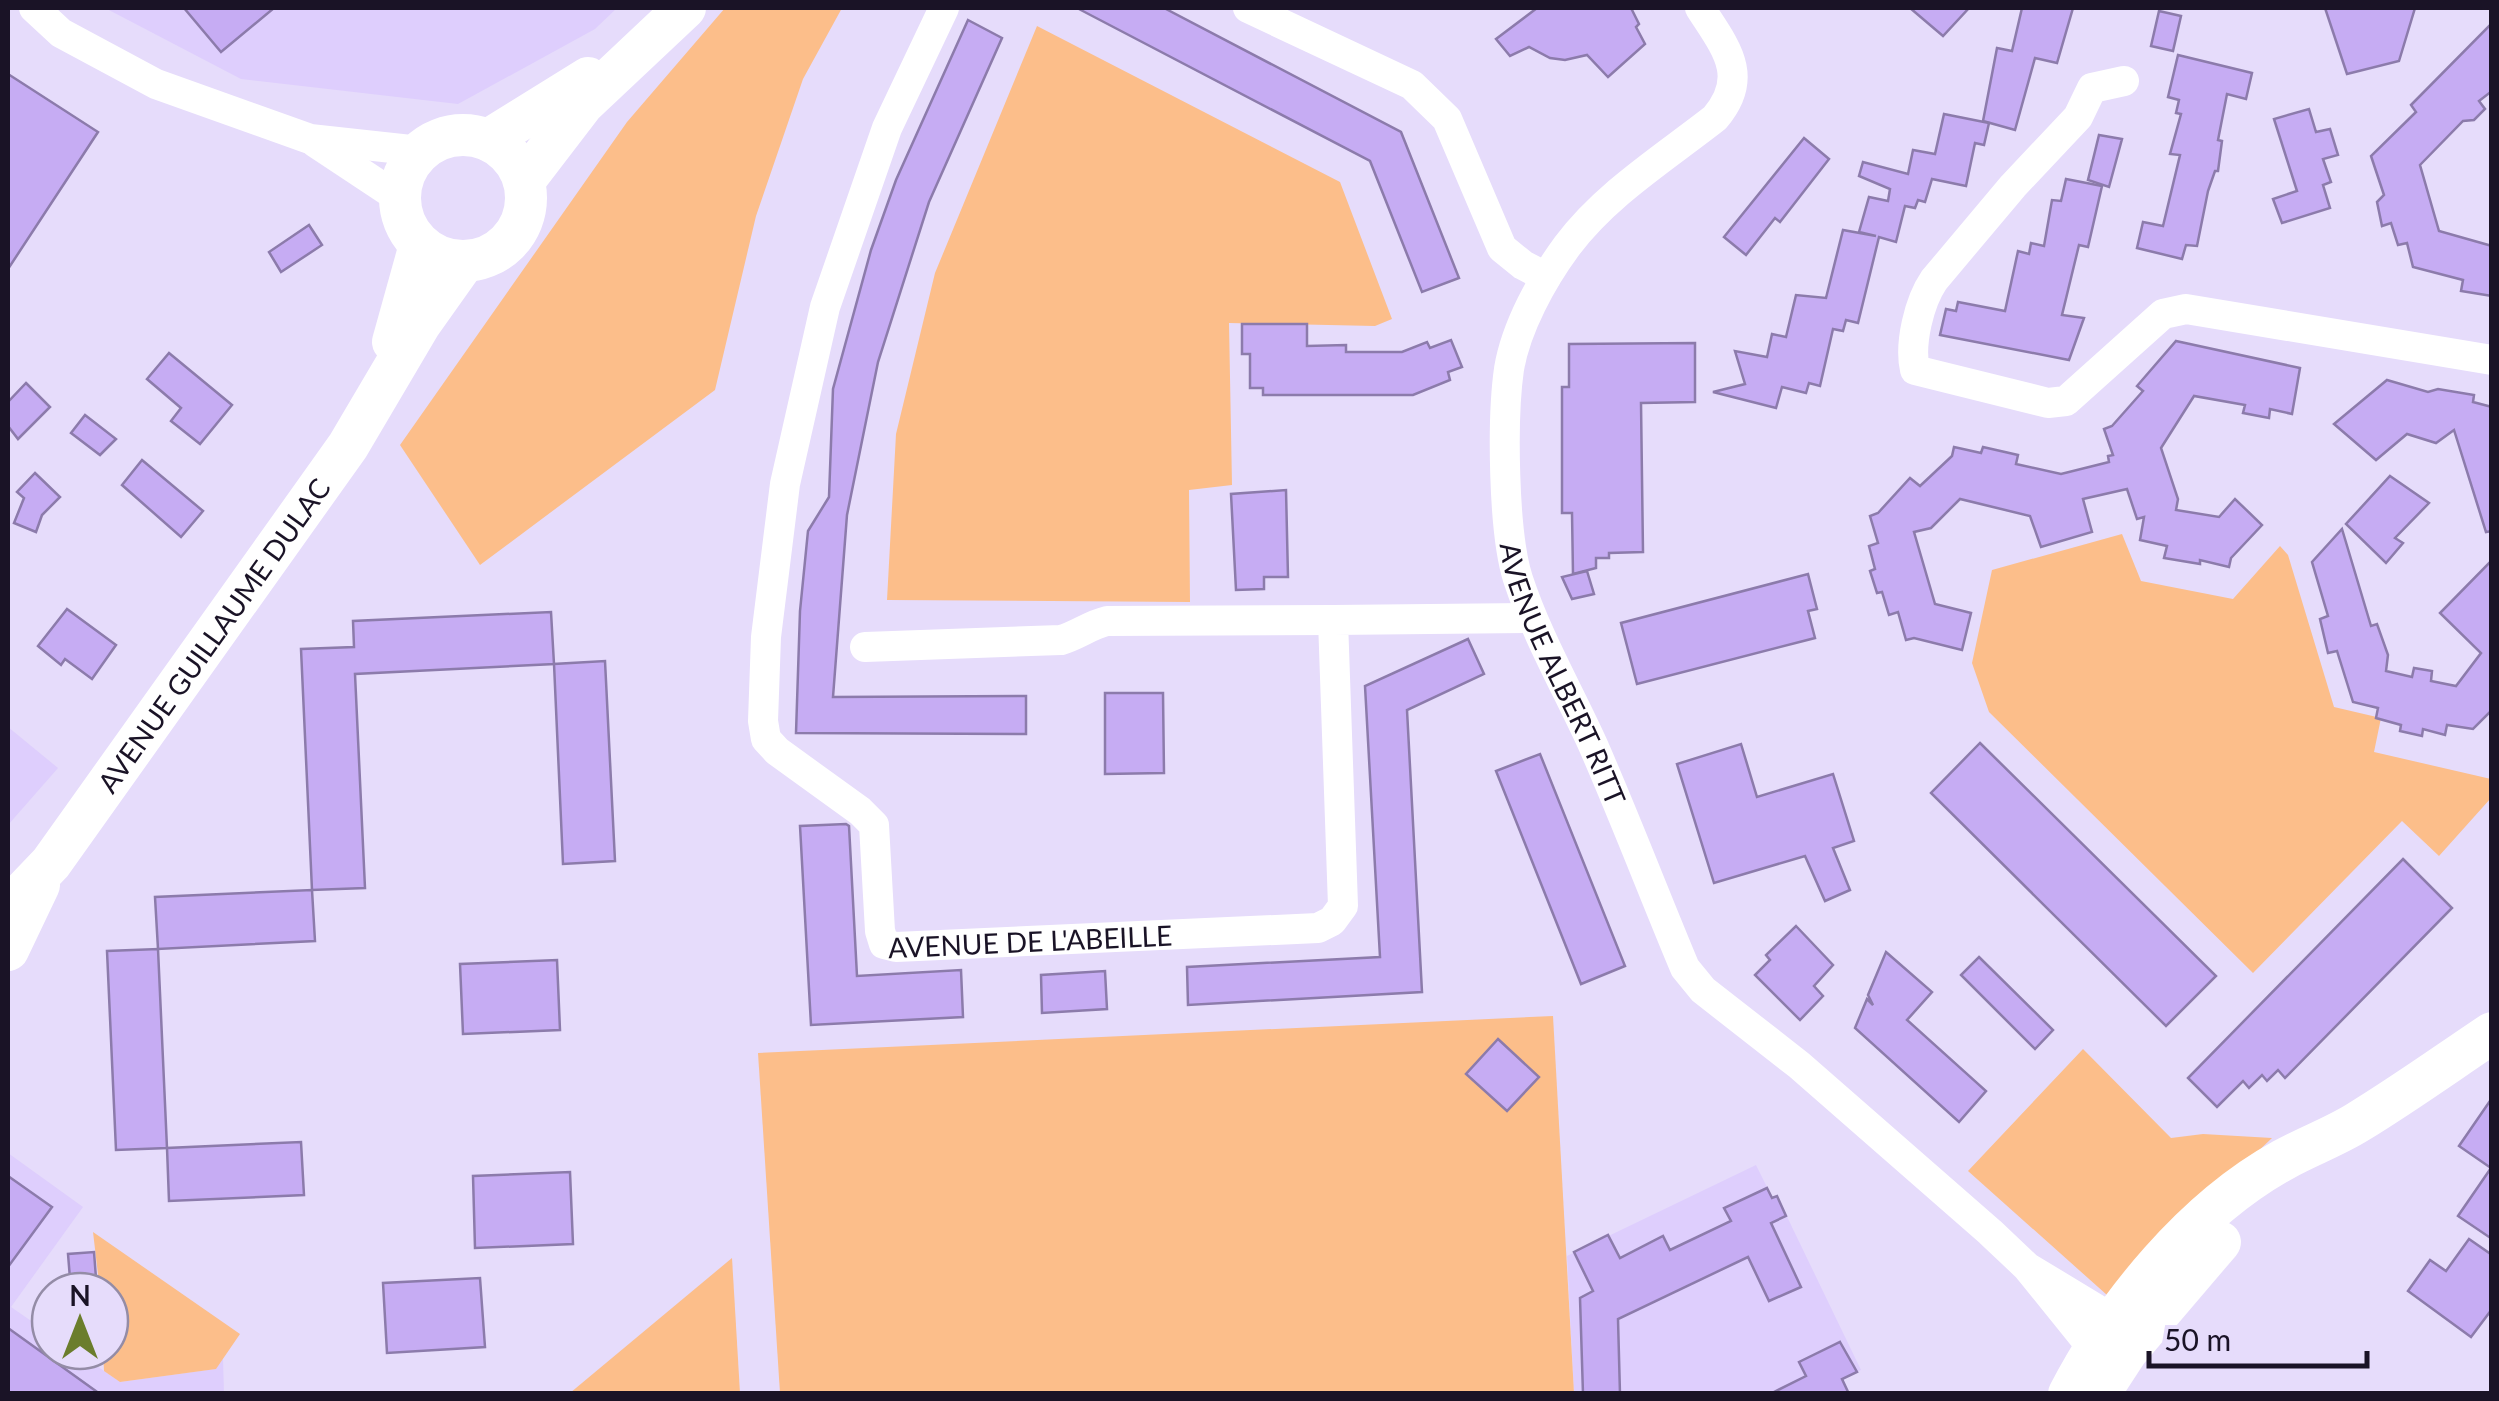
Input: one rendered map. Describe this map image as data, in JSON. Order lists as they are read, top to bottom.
{
  "streets": {
    "main road": ["AVENUE GUILLAUME DULAC"],
    "street": ["AVENUE ALBERT RITT", "AVENUE DE L'ABEILLE"]
  },
  "scale_bar": "50 m",
  "north": "top"
}
